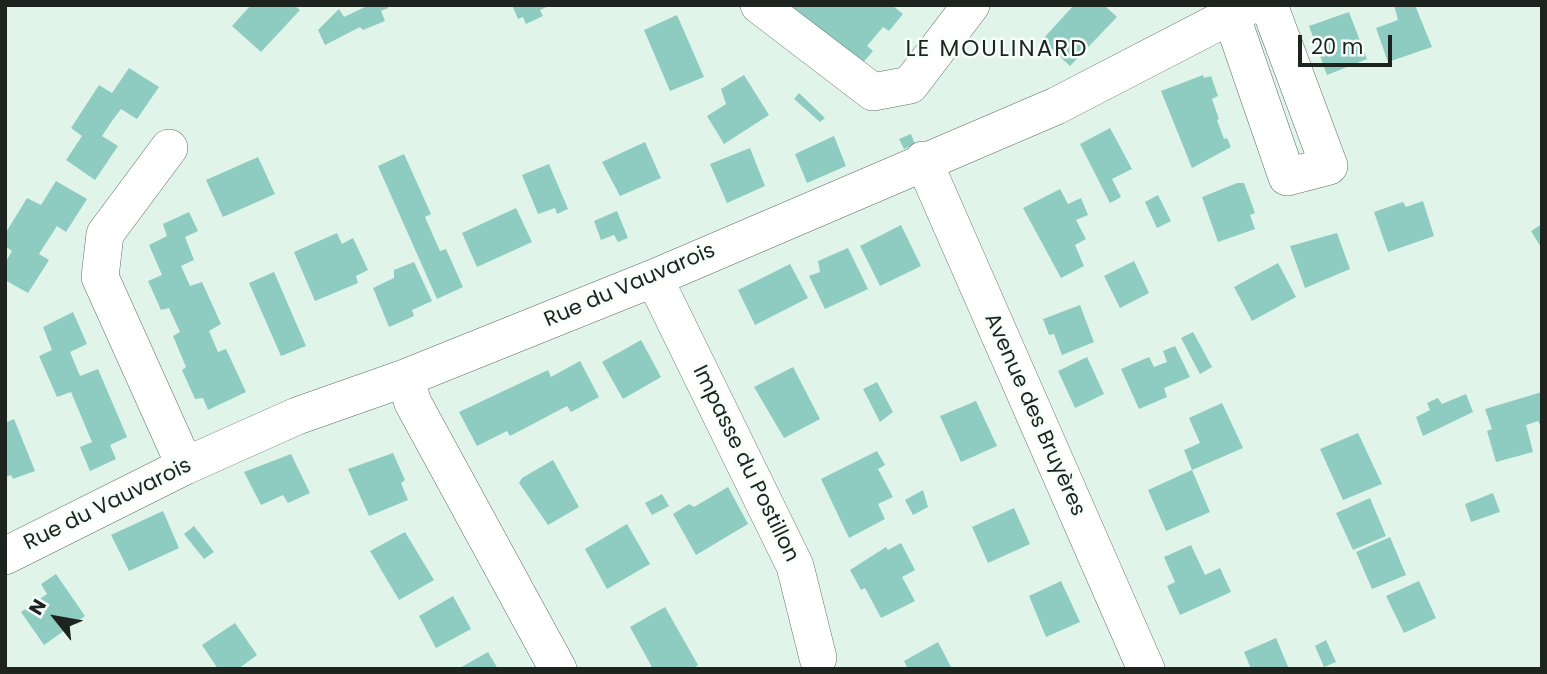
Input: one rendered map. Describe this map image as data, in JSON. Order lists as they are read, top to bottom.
{
  "streets": {
    "street": ["Rue du Vauvarois", "Avenue des Bruyères", "Impasse du Postillon"]
  },
  "crossings": [
    ["Rue du Vauvarois", "Avenue des Bruyères"],
    ["Rue du Vauvarois", "Impasse du Postillon"]
  ],
  "districts": ["LE MOULINARD"],
  "scale_bar": "20 m",
  "north": "top left"
}
